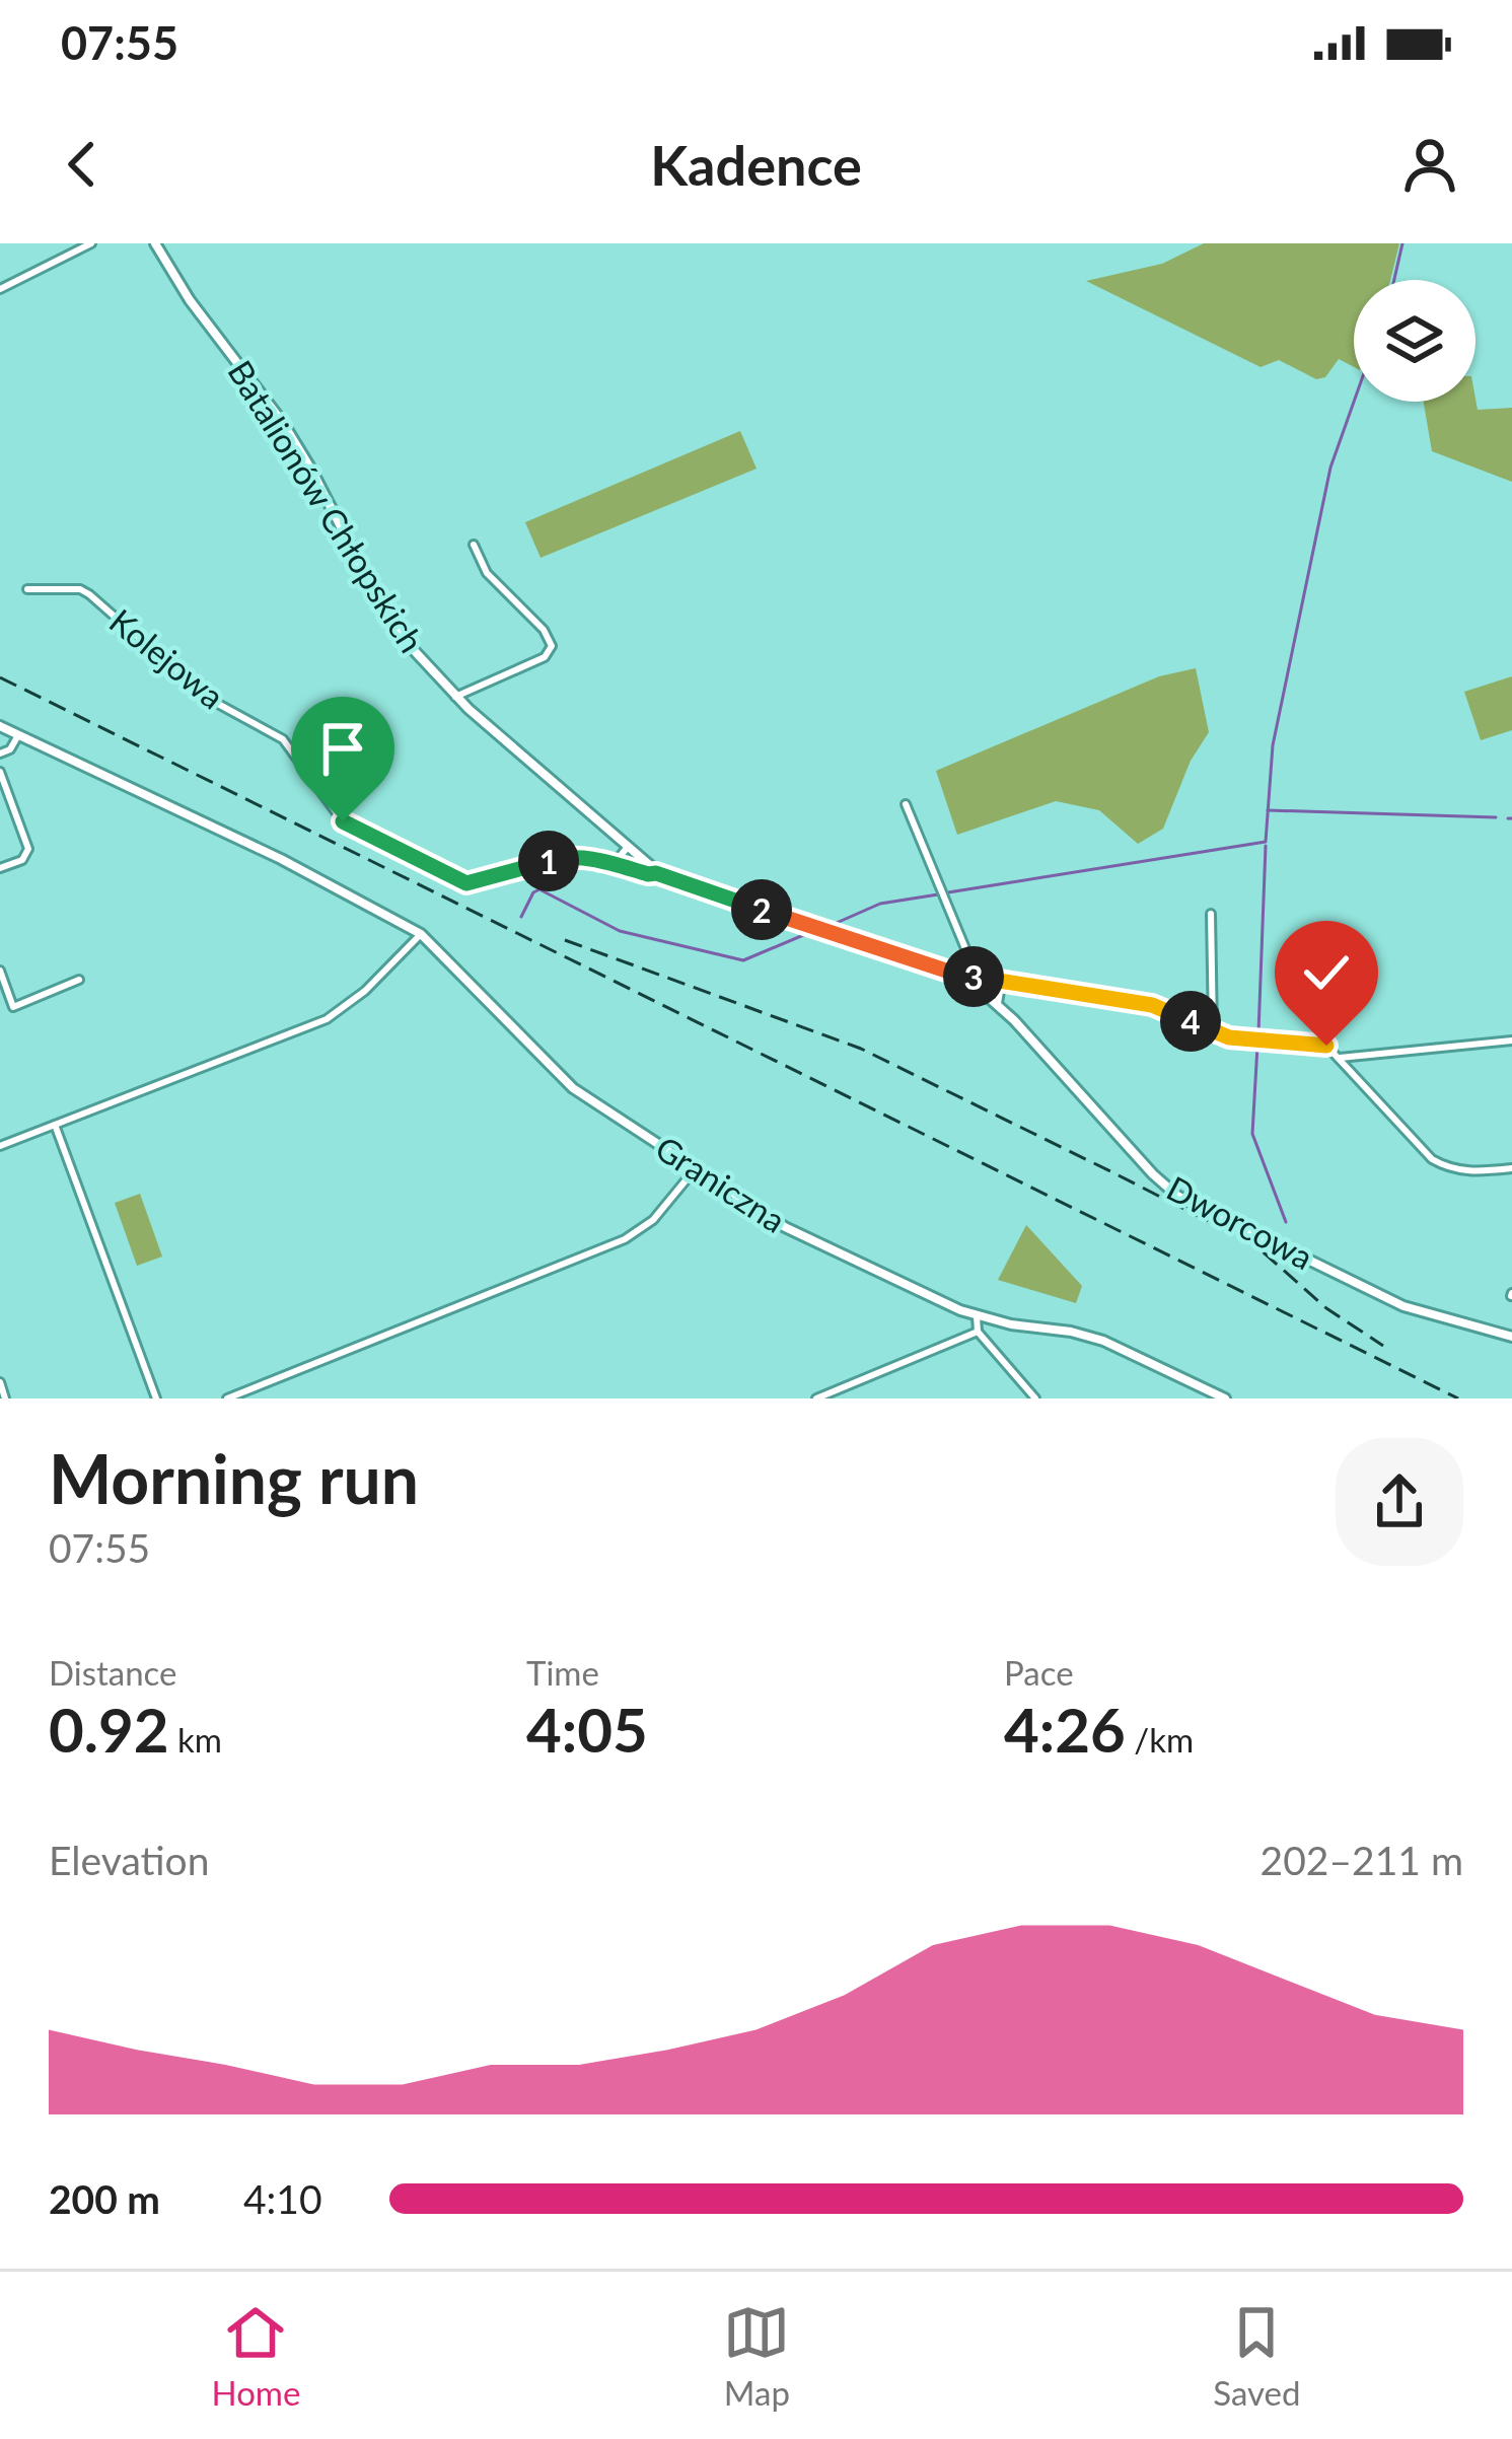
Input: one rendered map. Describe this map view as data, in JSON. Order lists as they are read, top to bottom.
{
  "streets": {
    "street": [
      "Batalionów Chłopskich",
      "Kolejowa",
      "Graniczna",
      "Dworcowa"
    ]
  },
  "page": {
    "status": "07:55",
    "header": "Kadence",
    "pins": [
      "1",
      "2",
      "3",
      "4"
    ],
    "heading": ["Morning run", "07:55"],
    "stats": [
      ["Distance", "0.92 km"],
      ["Time", "4:05"],
      ["Pace", "4:26 /km"]
    ],
    "chart": ["Elevation", "202–211 m"],
    "list": [
      {
        "name": "200 m",
        "note": "4:10"
      }
    ],
    "tabs": ["Home", "Map", "Saved"]
  }
}
